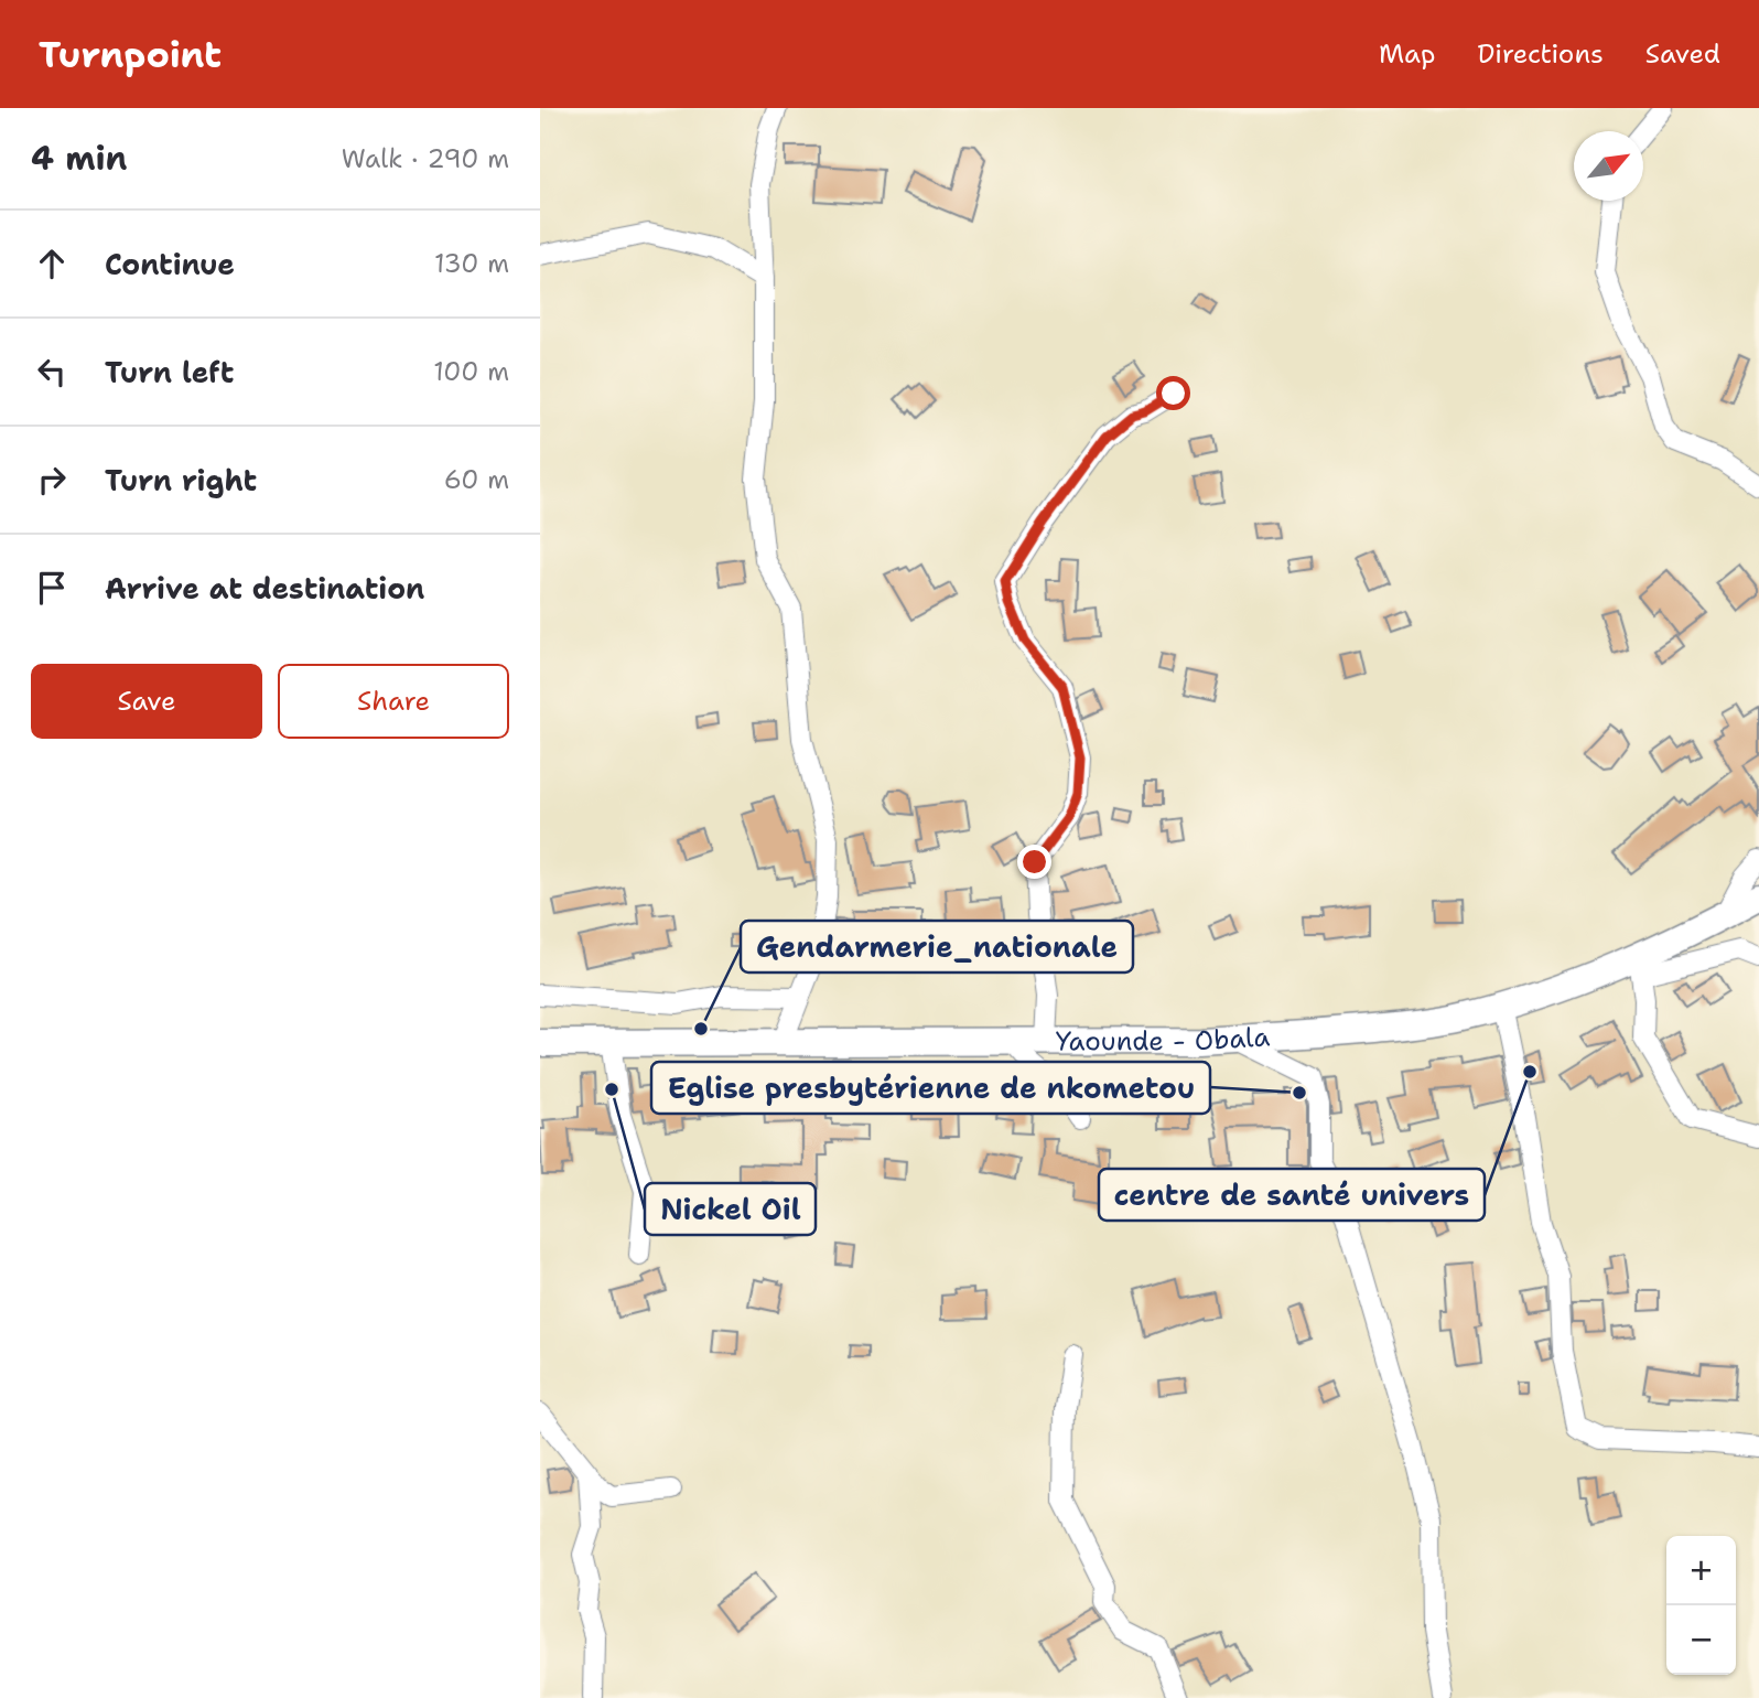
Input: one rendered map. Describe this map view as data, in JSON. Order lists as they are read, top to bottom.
{
  "streets": {
    "highway": ["Yaounde - Obala"]
  },
  "places": [
    "Gendarmerie_nationale",
    "centre de santé univers",
    "Nickel Oil",
    "Eglise presbytérienne de nkometou"
  ],
  "north": "top right",
  "page": {
    "header": "Turnpoint",
    "nav": ["Map", "Directions", "Saved"],
    "heading": ["4 min", "Walk · 290 m"],
    "list": [
      ["Continue", "130 m"],
      ["Turn left", "100 m"],
      ["Turn right", "60 m"],
      "Arrive at destination"
    ],
    "buttons": ["Save", "Share"],
    "map_buttons": ["+", "−"]
  }
}
